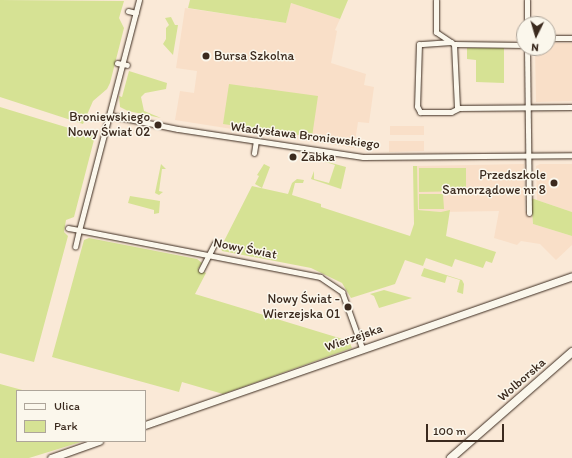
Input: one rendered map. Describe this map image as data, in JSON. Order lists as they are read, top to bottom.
{
  "streets": {
    "main road": ["Wolborska"],
    "street": ["Władysława Broniewskiego", "Nowy Świat", "Wierzejska"]
  },
  "crossings": [
    ["Nowy Świat", "Wierzejska"]
  ],
  "places": [
    "Bursa Szkolna",
    "Broniewskiego Nowy Świat 02",
    "Żabka",
    "Przedszkole Samorządowe nr 8",
    "Nowy Świat - Wierzejska 01"
  ],
  "legend": ["Ulica", "Park"],
  "scale_bar": "100 m",
  "north": "bottom"
}
